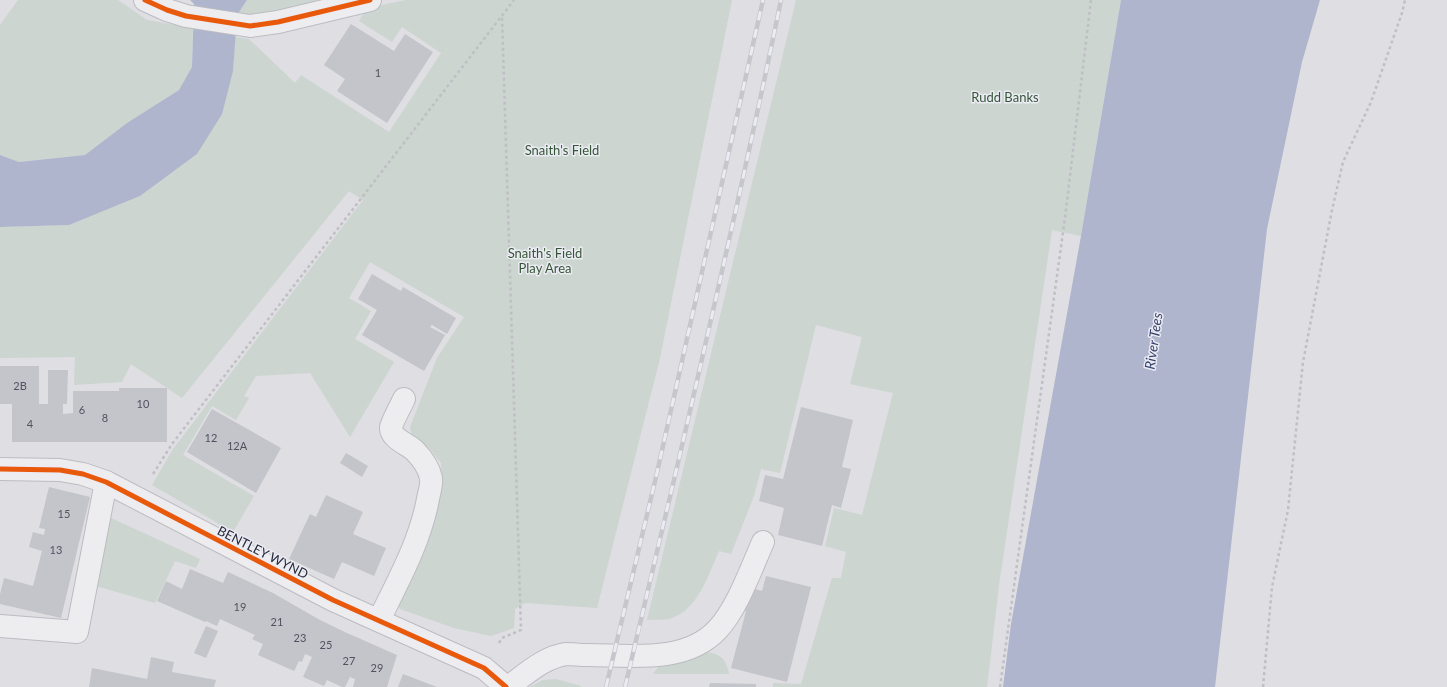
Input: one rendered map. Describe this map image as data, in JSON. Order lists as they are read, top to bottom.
{
  "streets": {
    "street": ["BENTLEY WYND"]
  },
  "water": ["River Tees"],
  "parks": ["Rudd Banks", "Snaith's Field", "Snaith's Field Play Area"],
  "house_numbers": [
    "1",
    "2B",
    "10",
    "6",
    "8",
    "4",
    "12",
    "12A",
    "15",
    "13",
    "19",
    "21",
    "23",
    "25",
    "27",
    "29"
  ]
}
